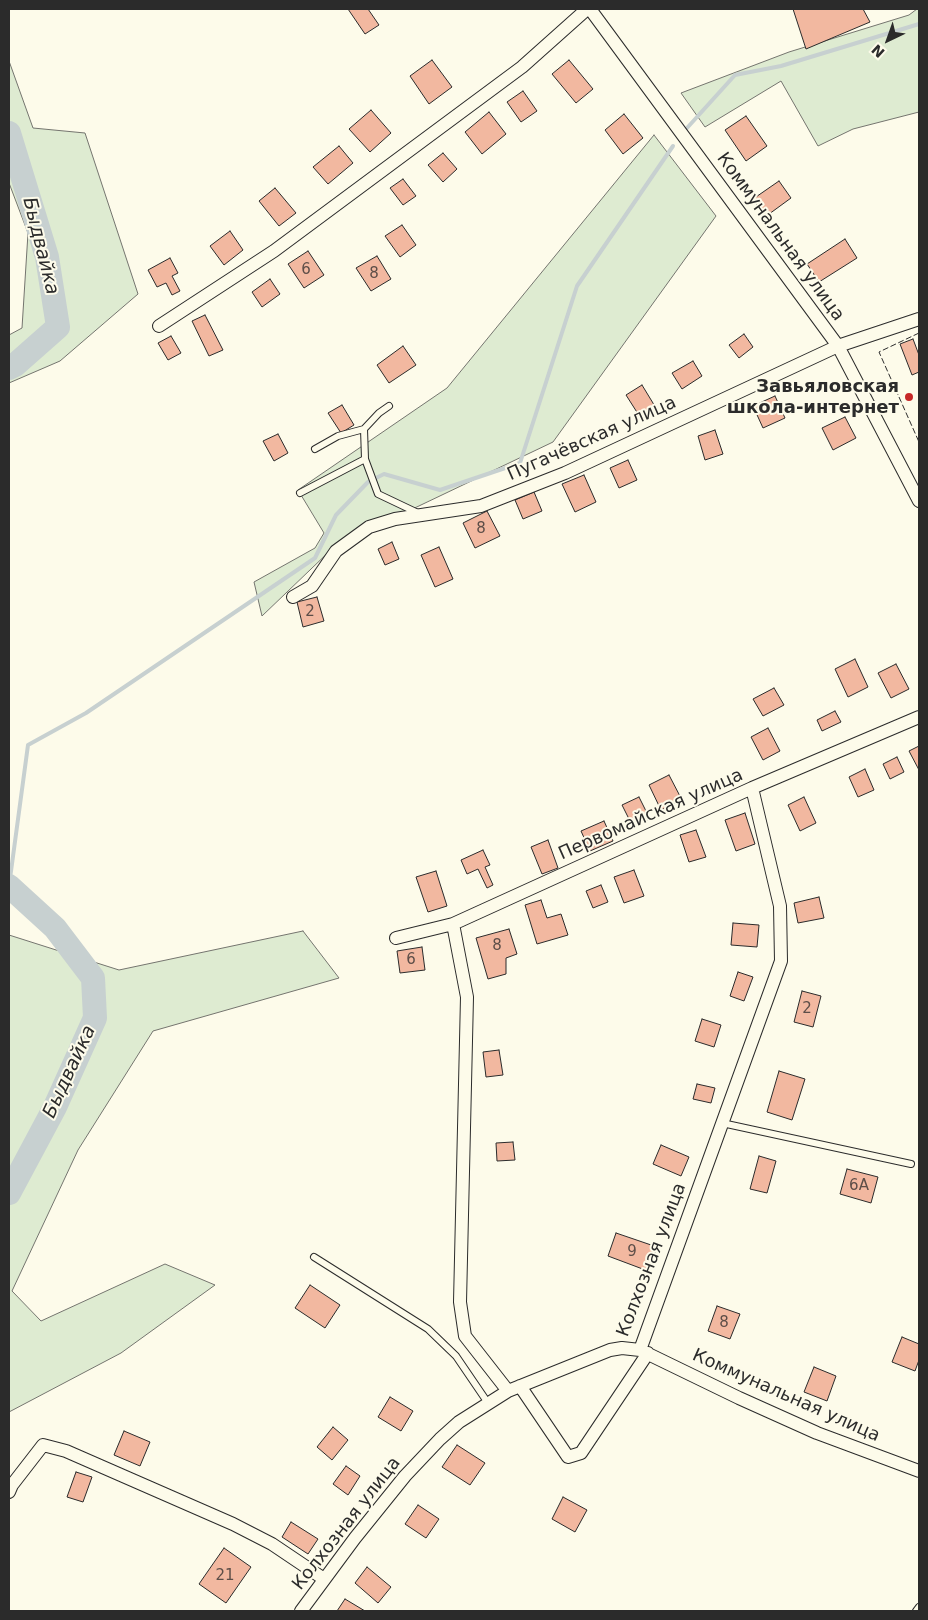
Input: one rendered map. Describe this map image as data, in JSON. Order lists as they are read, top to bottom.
{
  "streets": {
    "street": [
      "Коммунальная улица",
      "Пугачёвская улица",
      "Первомайская улица",
      "Колхозная улица"
    ]
  },
  "crossings": [
    ["Коммунальная улица", "Пугачёвская улица"],
    ["Коммунальная улица", "Колхозная улица"],
    ["Первомайская улица", "Колхозная улица"]
  ],
  "water": ["Быдвайка"],
  "places": ["Завьяловская школа-интернет"],
  "house_numbers": [
    "6",
    "8",
    "8",
    "2",
    "8",
    "6",
    "2",
    "6А",
    "9",
    "8",
    "21"
  ],
  "north": "bottom left"
}
